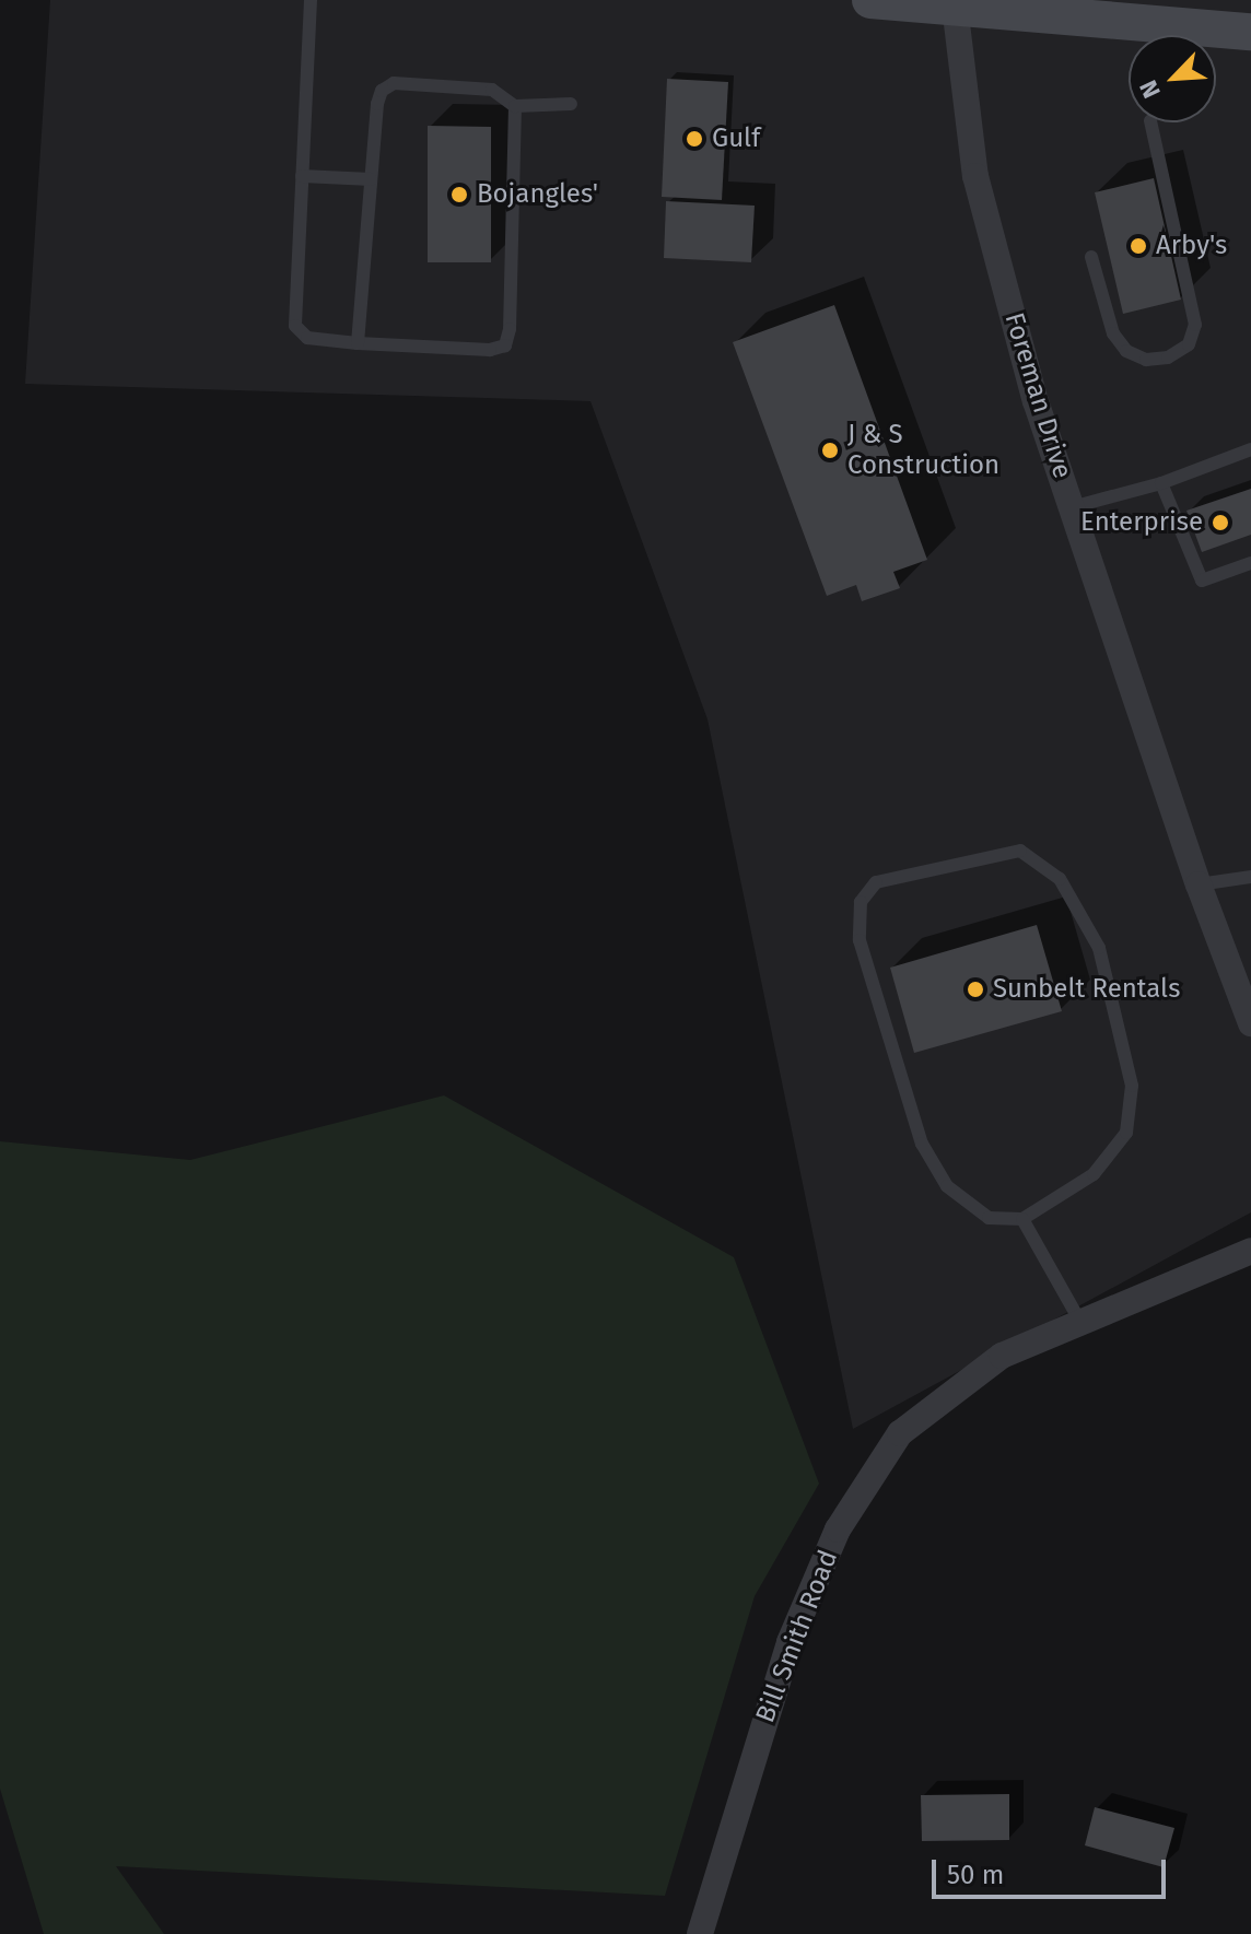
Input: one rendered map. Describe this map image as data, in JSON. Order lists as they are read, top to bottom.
{
  "streets": {
    "street": ["Foreman Drive", "Bill Smith Road"]
  },
  "places": [
    "Gulf",
    "Bojangles'",
    "Arby's",
    "J & S Construction",
    "Enterprise",
    "Sunbelt Rentals"
  ],
  "scale_bar": "50 m",
  "north": "bottom left"
}
